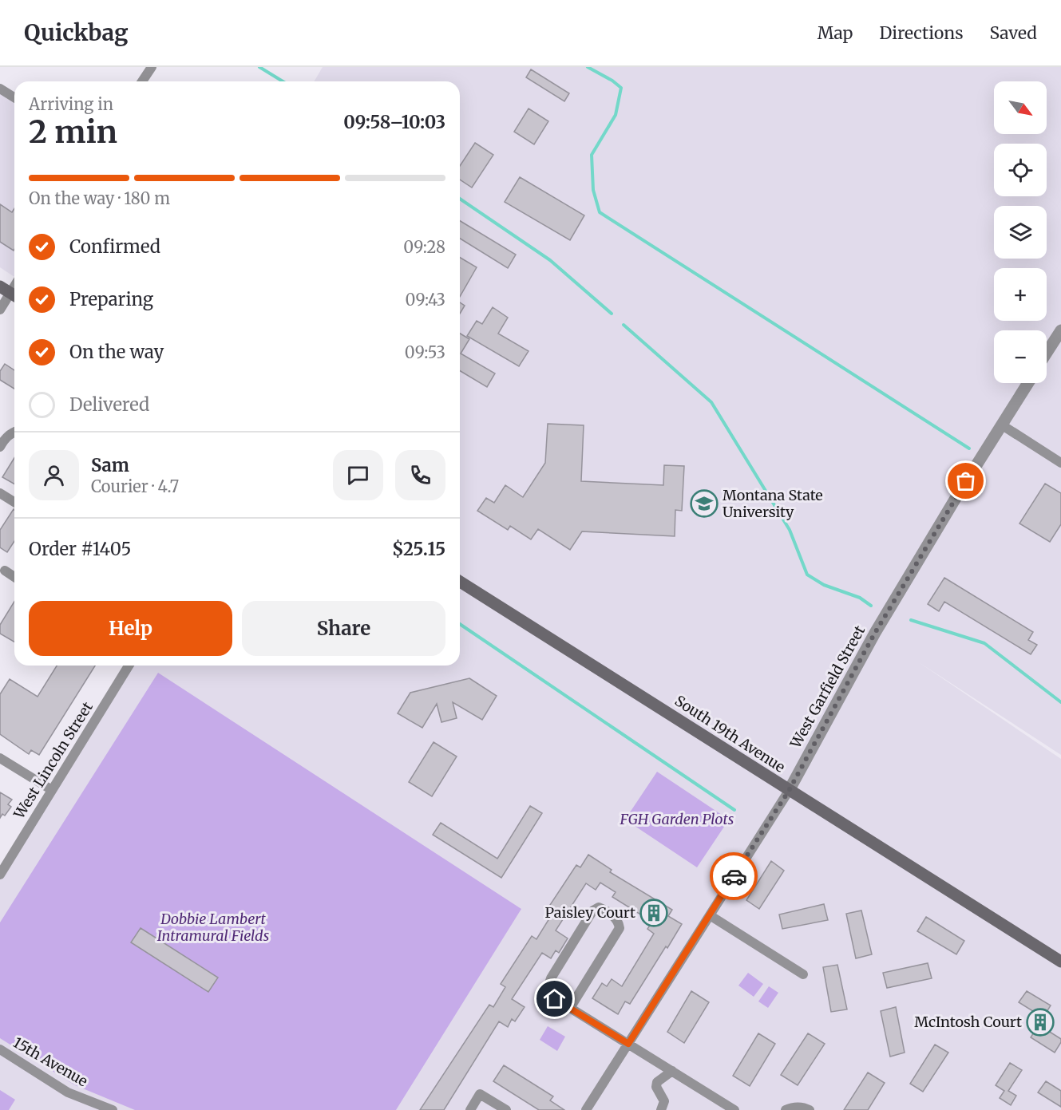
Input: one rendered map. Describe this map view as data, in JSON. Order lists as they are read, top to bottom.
{
  "streets": {
    "main road": ["South 19th Avenue"],
    "street": ["West Garfield Street", "West Lincoln Street", "15th Avenue"]
  },
  "crossings": [
    ["West Garfield Street", "South 19th Avenue"]
  ],
  "parks": ["FGH Garden Plots", "Dobbie Lambert Intramural Fields"],
  "places": {
    "school or university": ["Montana State University"],
    "building": ["Paisley Court", "McIntosh Court"]
  },
  "north": "bottom right",
  "page": {
    "header": "Quickbag",
    "nav": ["Map", "Directions", "Saved"],
    "map_buttons": ["+", "−"],
    "heading": ["2 min", "Arriving in", "09:58–10:03"],
    "panel": [
      "Sam",
      "Courier · 4.7",
      "Order #1405",
      "$25.15"
    ],
    "bar": "On the way · 180 m",
    "list": [
      ["Confirmed", "09:28"],
      ["Preparing", "09:43"],
      ["On the way", "09:53"],
      "Delivered"
    ],
    "buttons": ["Help", "Share"]
  }
}
